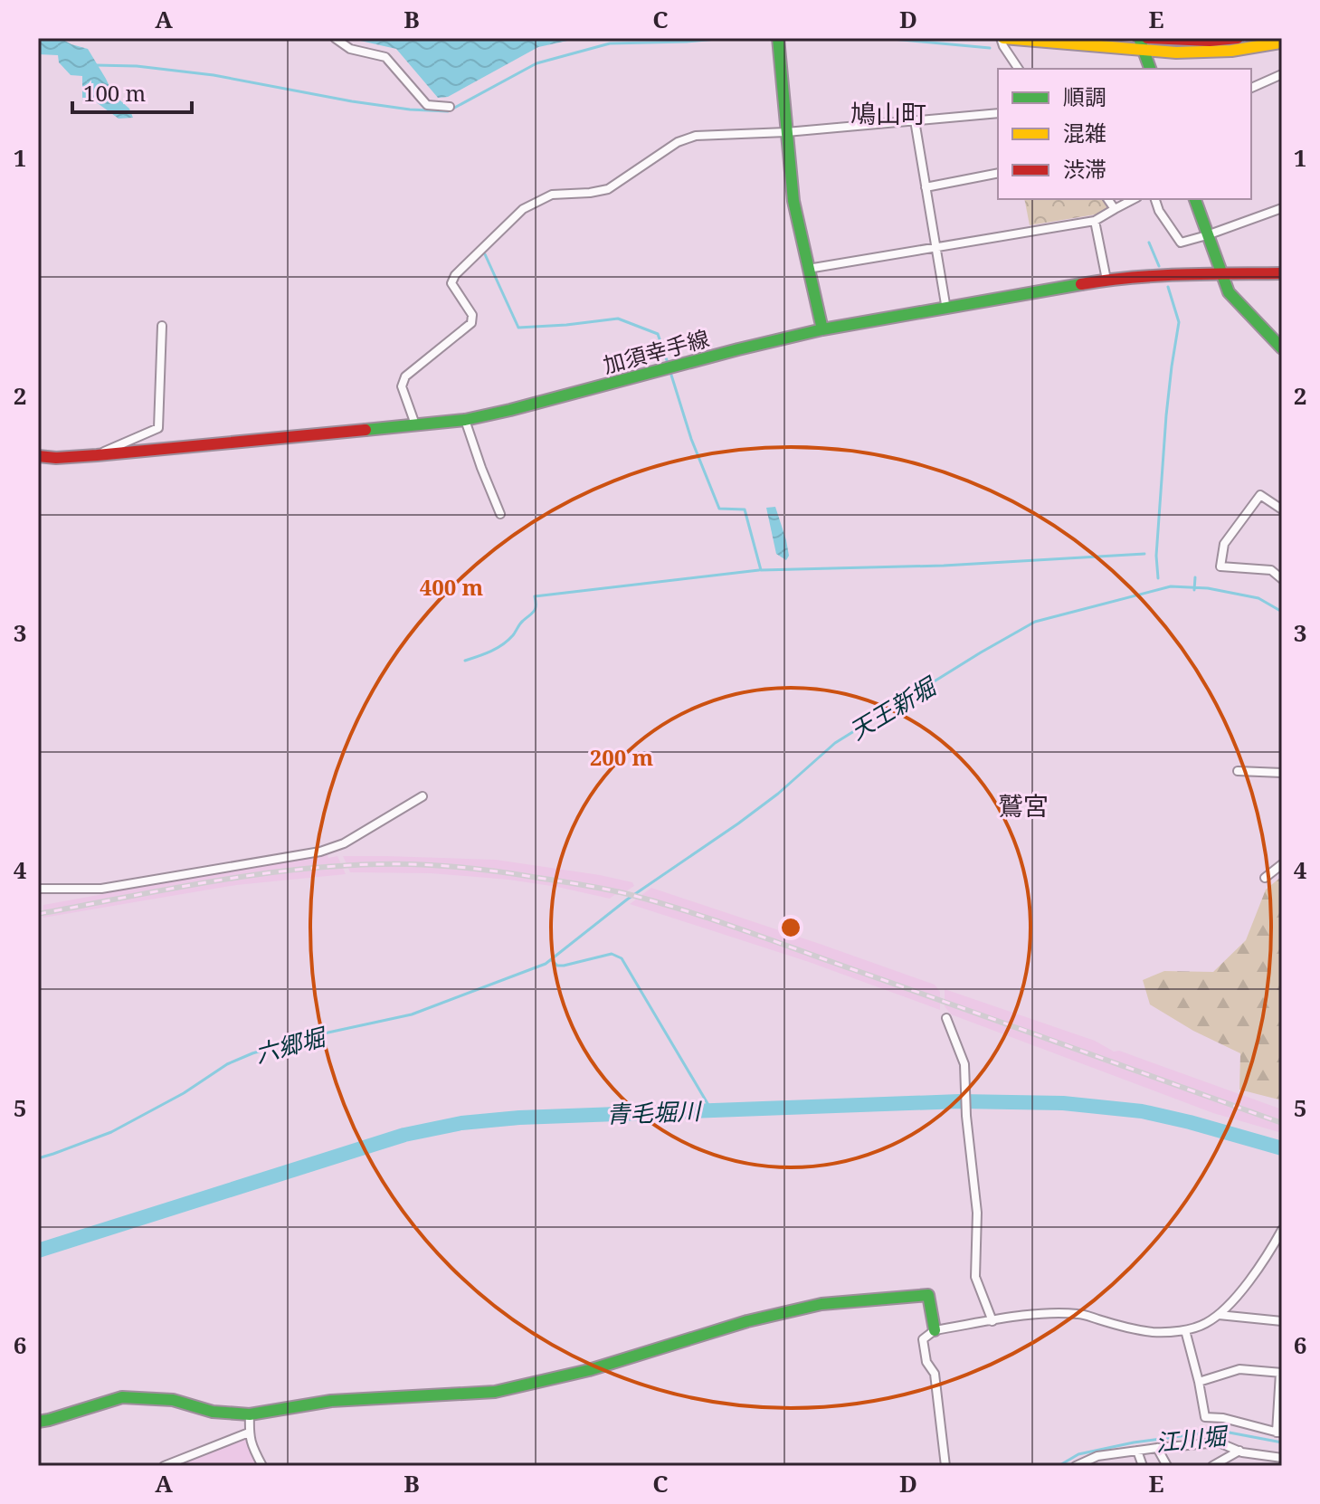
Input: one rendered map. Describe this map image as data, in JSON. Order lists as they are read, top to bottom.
{
  "streets": {
    "street": ["加須幸手線"]
  },
  "districts": ["鳩山町", "鷲宮"],
  "water": [
    "天王新堀",
    "六郷堀",
    "青毛堀川",
    "江川堀"
  ],
  "legend": ["順調", "混雑", "渋滞"],
  "scale_bar": "100 m",
  "grid": {
    "columns": [
      "A",
      "B",
      "C",
      "D",
      "E"
    ],
    "rows": [
      "1",
      "2",
      "3",
      "4",
      "5",
      "6"
    ]
  },
  "rings": ["400 m", "200 m"]
}
